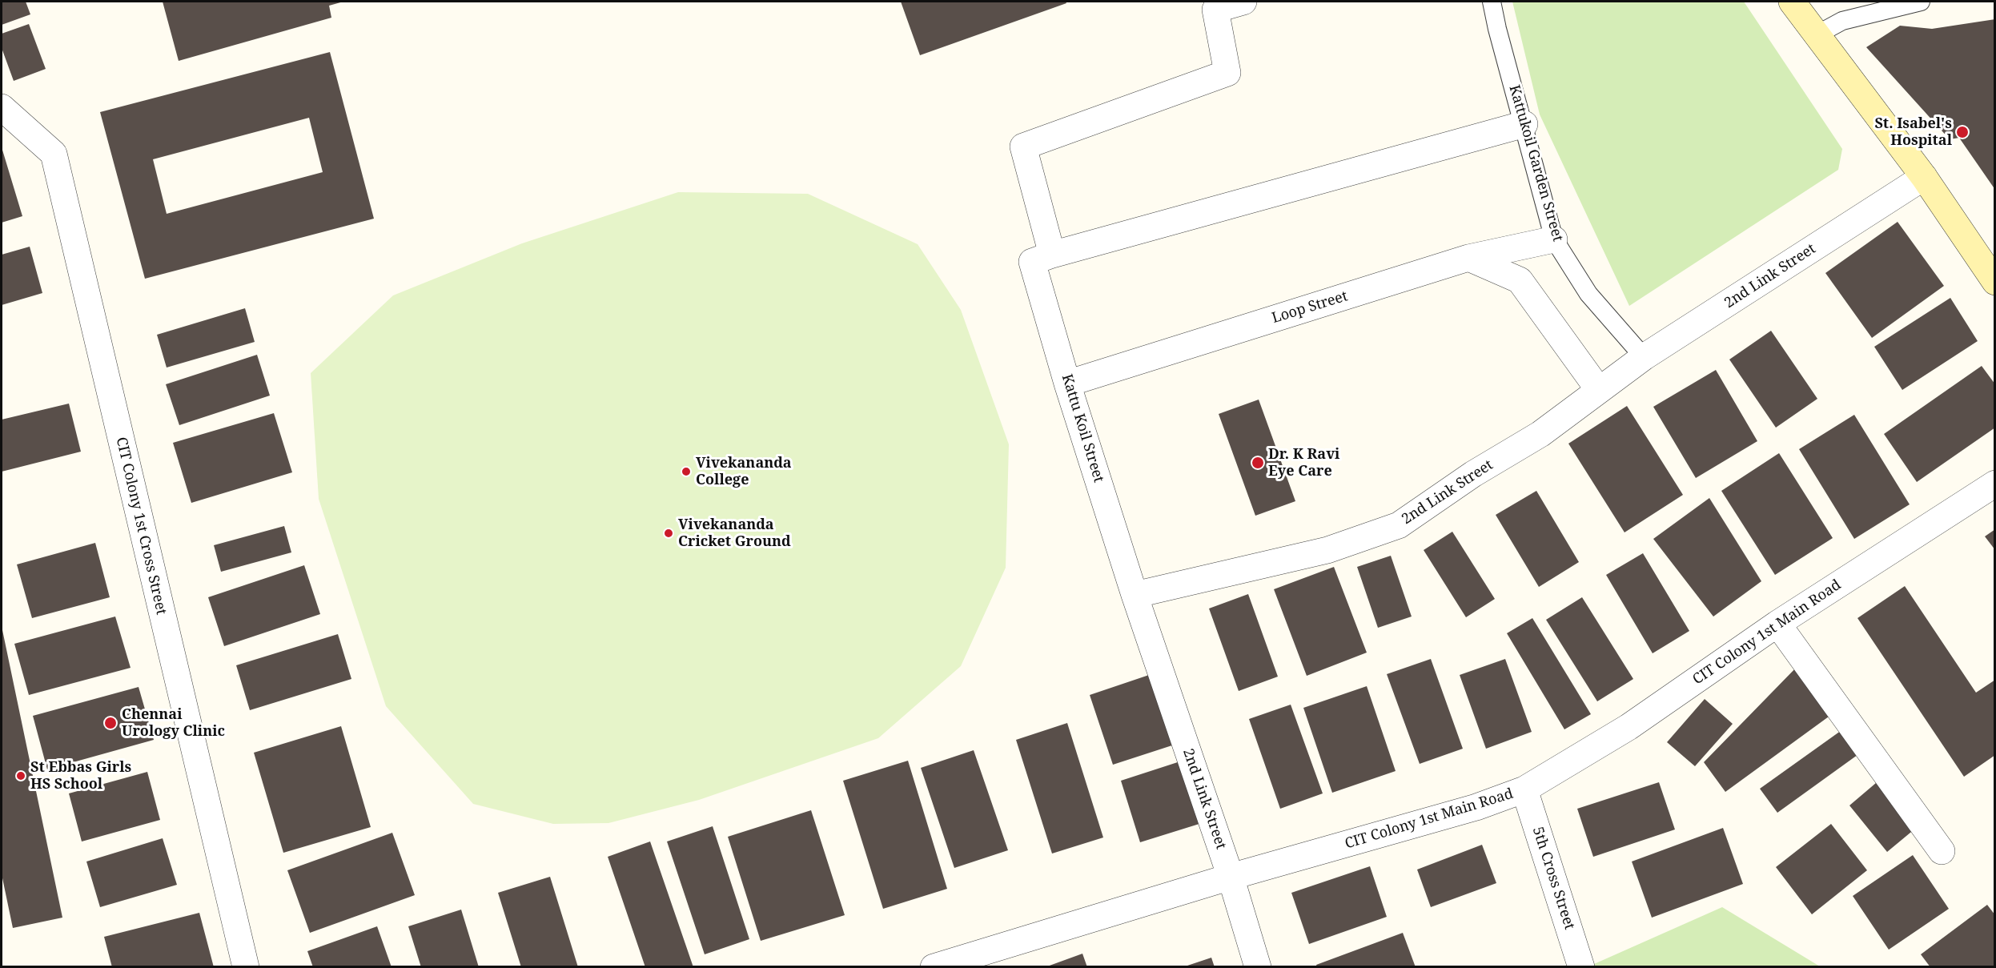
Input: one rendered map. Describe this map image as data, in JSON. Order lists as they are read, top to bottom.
{
  "streets": {
    "street": [
      "2nd Link Street",
      "Loop Street",
      "Kattu Koil Street",
      "CIT Colony 1st Cross Street",
      "CIT Colony 1st Main Road",
      "5th Cross Street"
    ],
    "lane": ["Kattukoil Garden Street"]
  },
  "crossings": [
    ["Kattukoil Garden Street", "2nd Link Street"],
    ["Kattukoil Garden Street", "Loop Street"],
    ["2nd Link Street", "Kattu Koil Street"],
    ["2nd Link Street", "CIT Colony 1st Main Road"],
    ["Loop Street", "Kattu Koil Street"],
    ["CIT Colony 1st Main Road", "5th Cross Street"]
  ],
  "places": [
    "St. Isabel's Hospital",
    "Dr. K Ravi Eye Care",
    "Vivekananda College",
    "Vivekananda Cricket Ground",
    "Chennai Urology Clinic",
    "St Ebbas Girls HS School"
  ]
}
